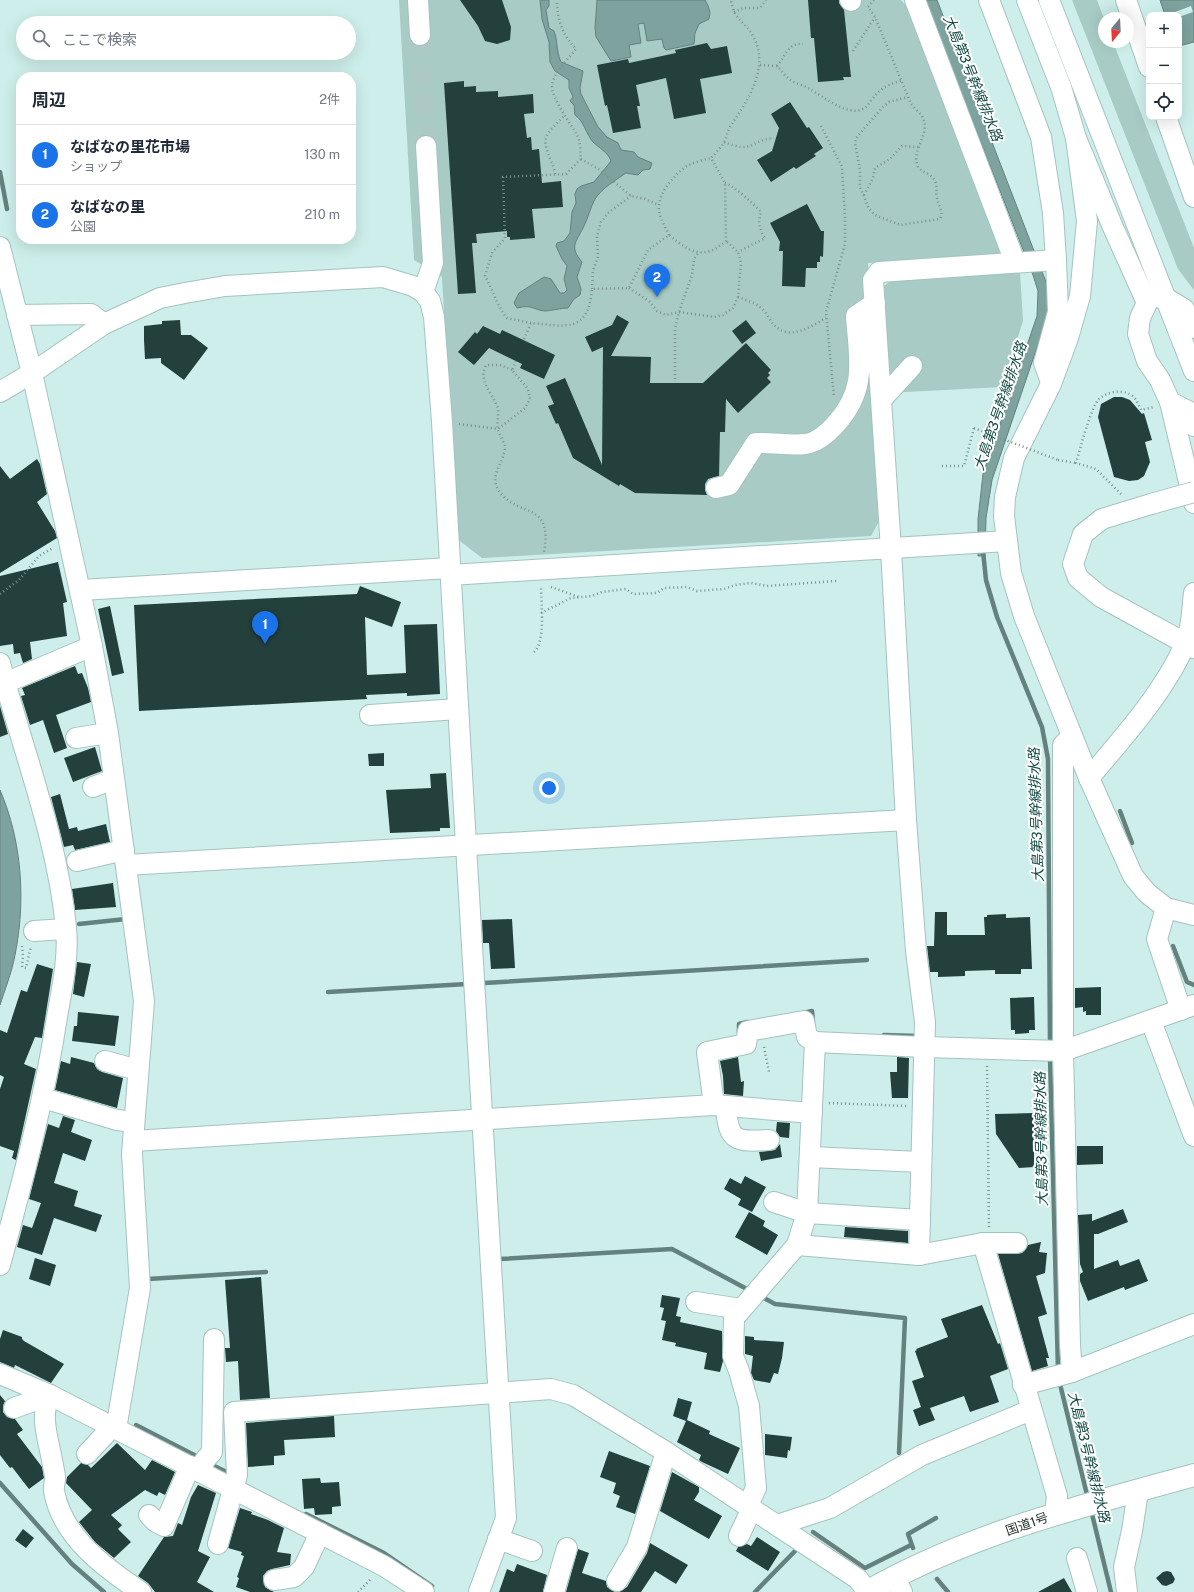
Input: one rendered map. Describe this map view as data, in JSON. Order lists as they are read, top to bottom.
{
  "streets": {
    "highway": ["国道1号"]
  },
  "water": ["大島第3号幹線排水路"],
  "north": "bottom",
  "page": {
    "map_buttons": ["+", "−"],
    "search": "ここで検索",
    "heading": ["周辺", "2件"],
    "list": [
      {
        "mark": "1",
        "name": "なばなの里花市場",
        "note": "ショップ",
        "value": "130 m"
      },
      {
        "mark": "2",
        "name": "なばなの里",
        "note": "公園",
        "value": "210 m"
      }
    ],
    "pins": ["2", "1"]
  }
}
